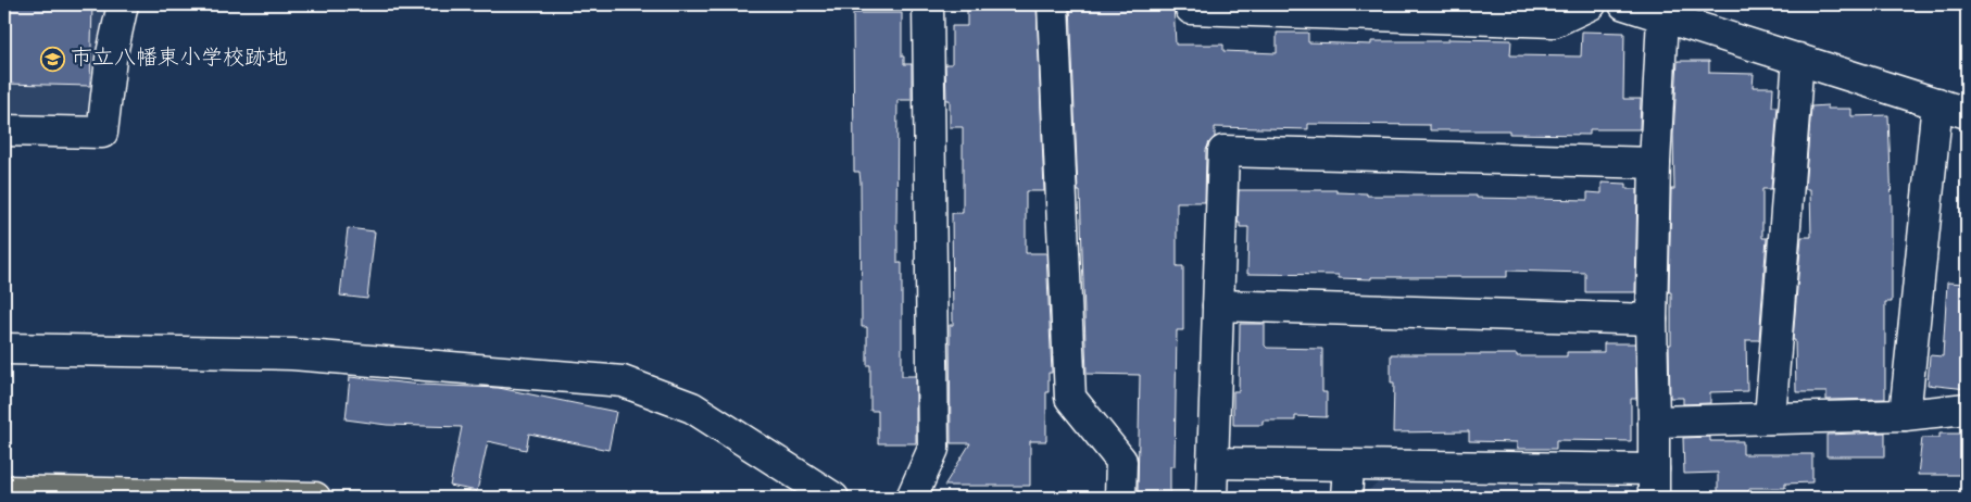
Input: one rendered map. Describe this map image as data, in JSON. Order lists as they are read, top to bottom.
{
  "places": {
    "school or university": ["市立八幡東小学校跡地"]
  }
}
